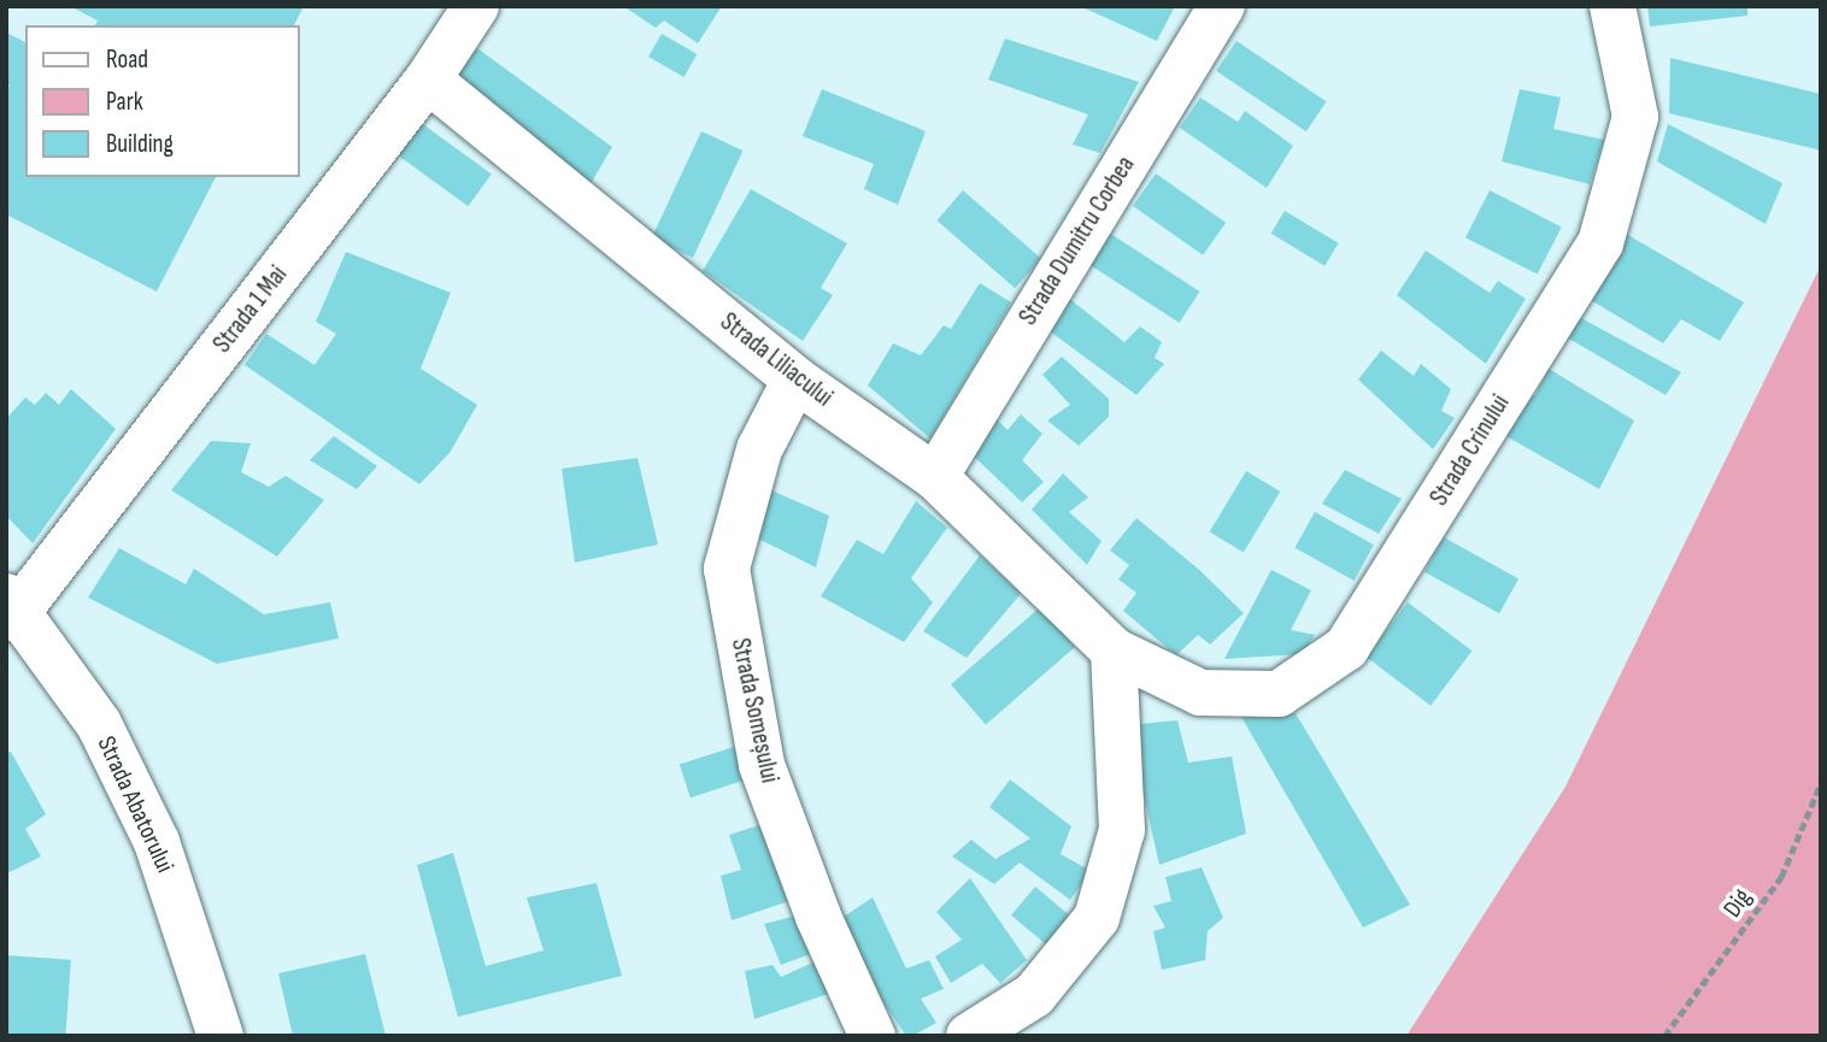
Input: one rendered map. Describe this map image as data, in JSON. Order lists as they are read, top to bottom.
{
  "streets": {
    "street": [
      "Strada Dumitru Corbea",
      "Strada 1 Mai",
      "Strada Liliacului",
      "Strada Crinului",
      "Strada Someșului",
      "Strada Abatorului"
    ],
    "path": ["Dig"]
  },
  "crossings": [
    ["Strada Dumitru Corbea", "Strada Liliacului"],
    ["Strada 1 Mai", "Strada Liliacului"],
    ["Strada 1 Mai", "Strada Abatorului"],
    ["Strada Liliacului", "Strada Crinului"],
    ["Strada Liliacului", "Strada Someșului"]
  ],
  "legend": ["Road", "Park", "Building"]
}
